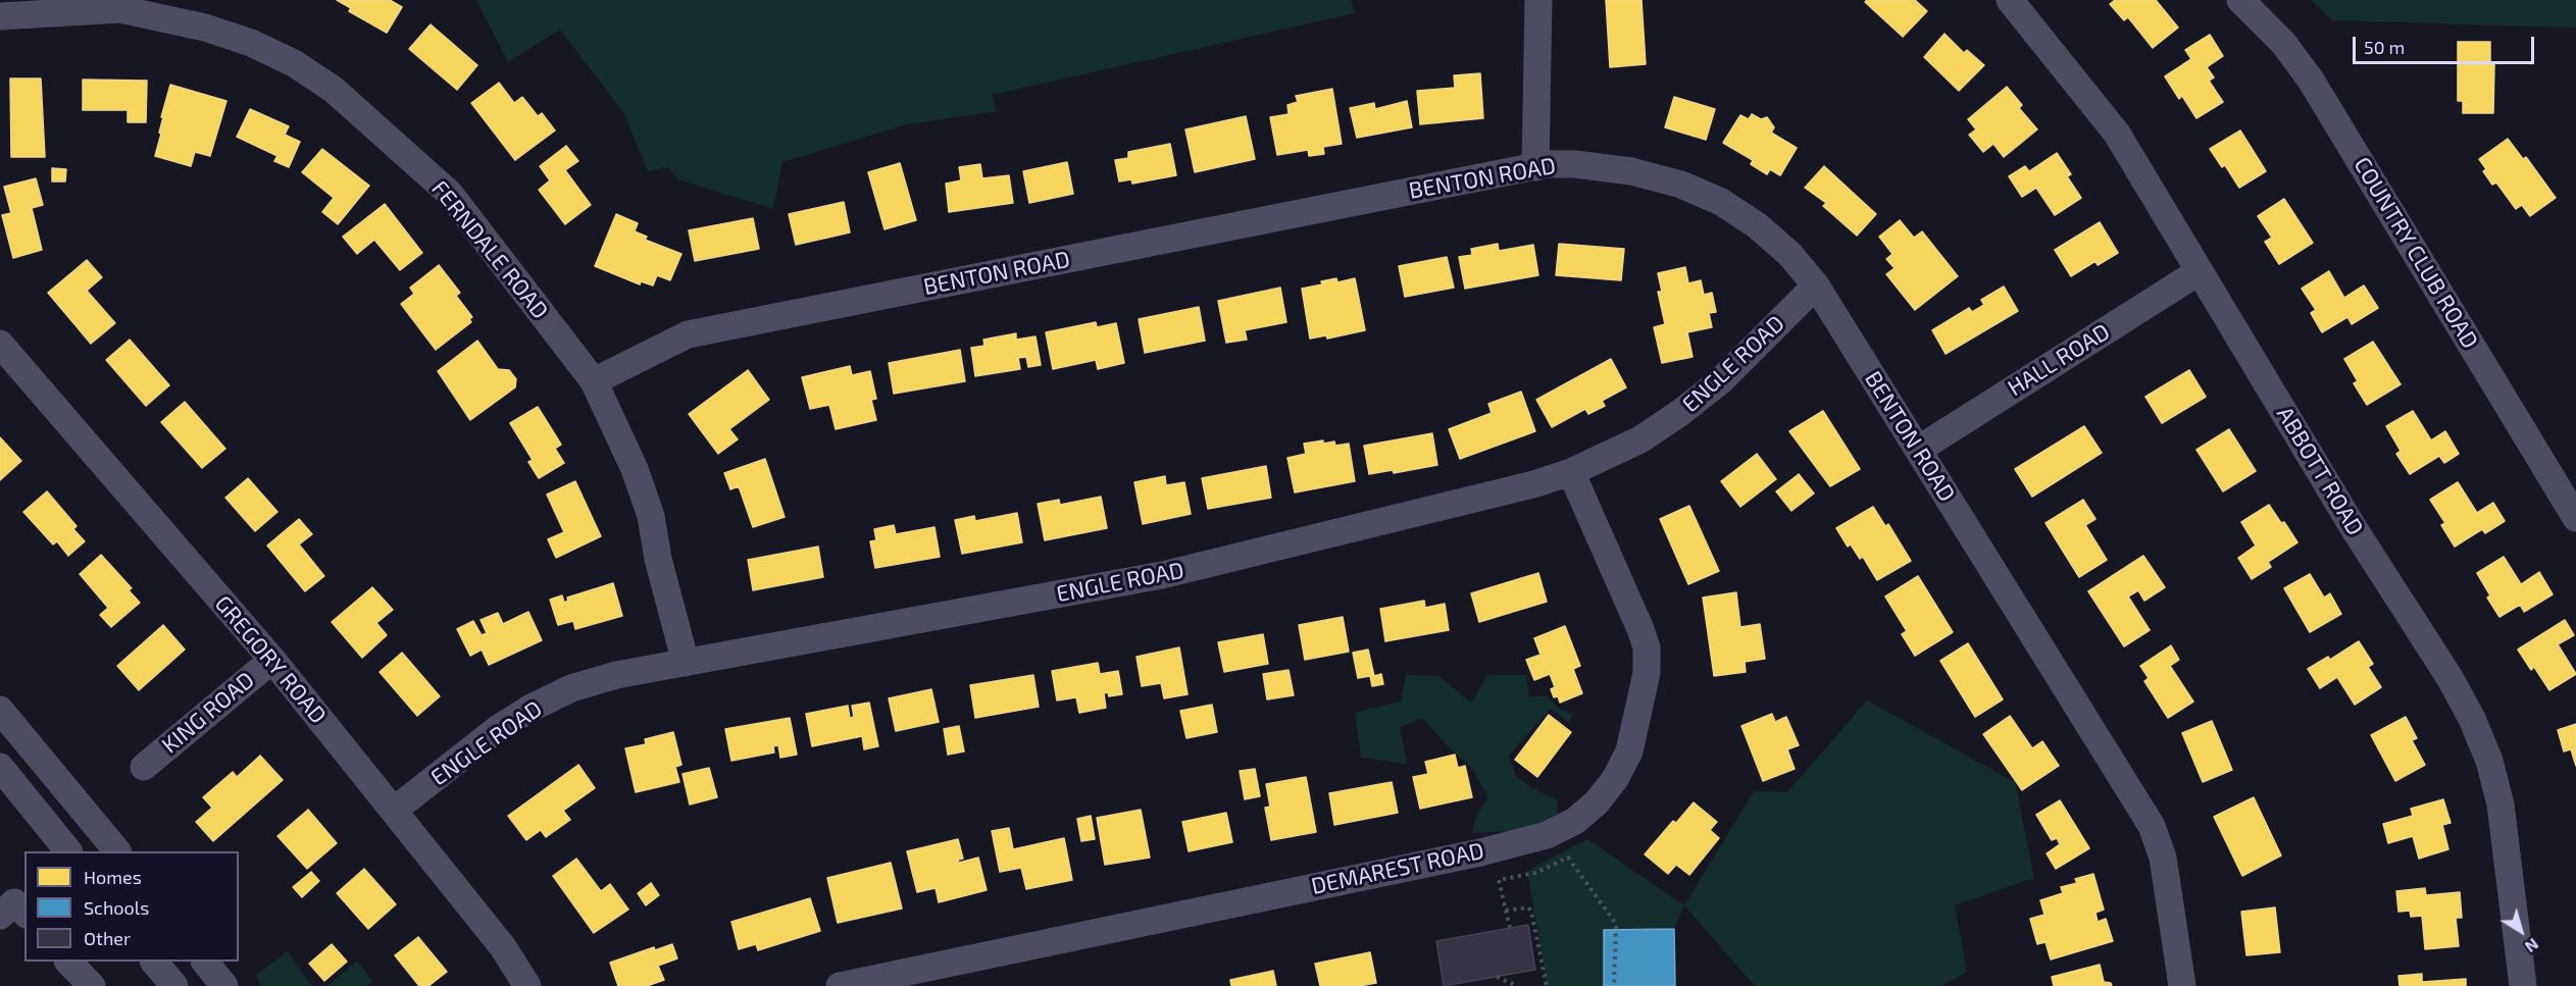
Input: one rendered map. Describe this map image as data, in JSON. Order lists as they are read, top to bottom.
{
  "streets": {
    "street": [
      "BENTON ROAD",
      "FERNDALE ROAD",
      "COUNTRY CLUB ROAD",
      "HALL ROAD",
      "ENGLE ROAD",
      "ABBOTT ROAD",
      "GREGORY ROAD",
      "KING ROAD",
      "DEMAREST ROAD"
    ]
  },
  "crossings": [
    ["BENTON ROAD", "FERNDALE ROAD"],
    ["BENTON ROAD", "HALL ROAD"],
    ["BENTON ROAD", "ENGLE ROAD"],
    ["FERNDALE ROAD", "ENGLE ROAD"],
    ["HALL ROAD", "ABBOTT ROAD"],
    ["ENGLE ROAD", "GREGORY ROAD"],
    ["ENGLE ROAD", "DEMAREST ROAD"],
    ["GREGORY ROAD", "KING ROAD"]
  ],
  "legend": ["Homes", "Schools", "Other"],
  "scale_bar": "50 m",
  "north": "bottom right"
}
